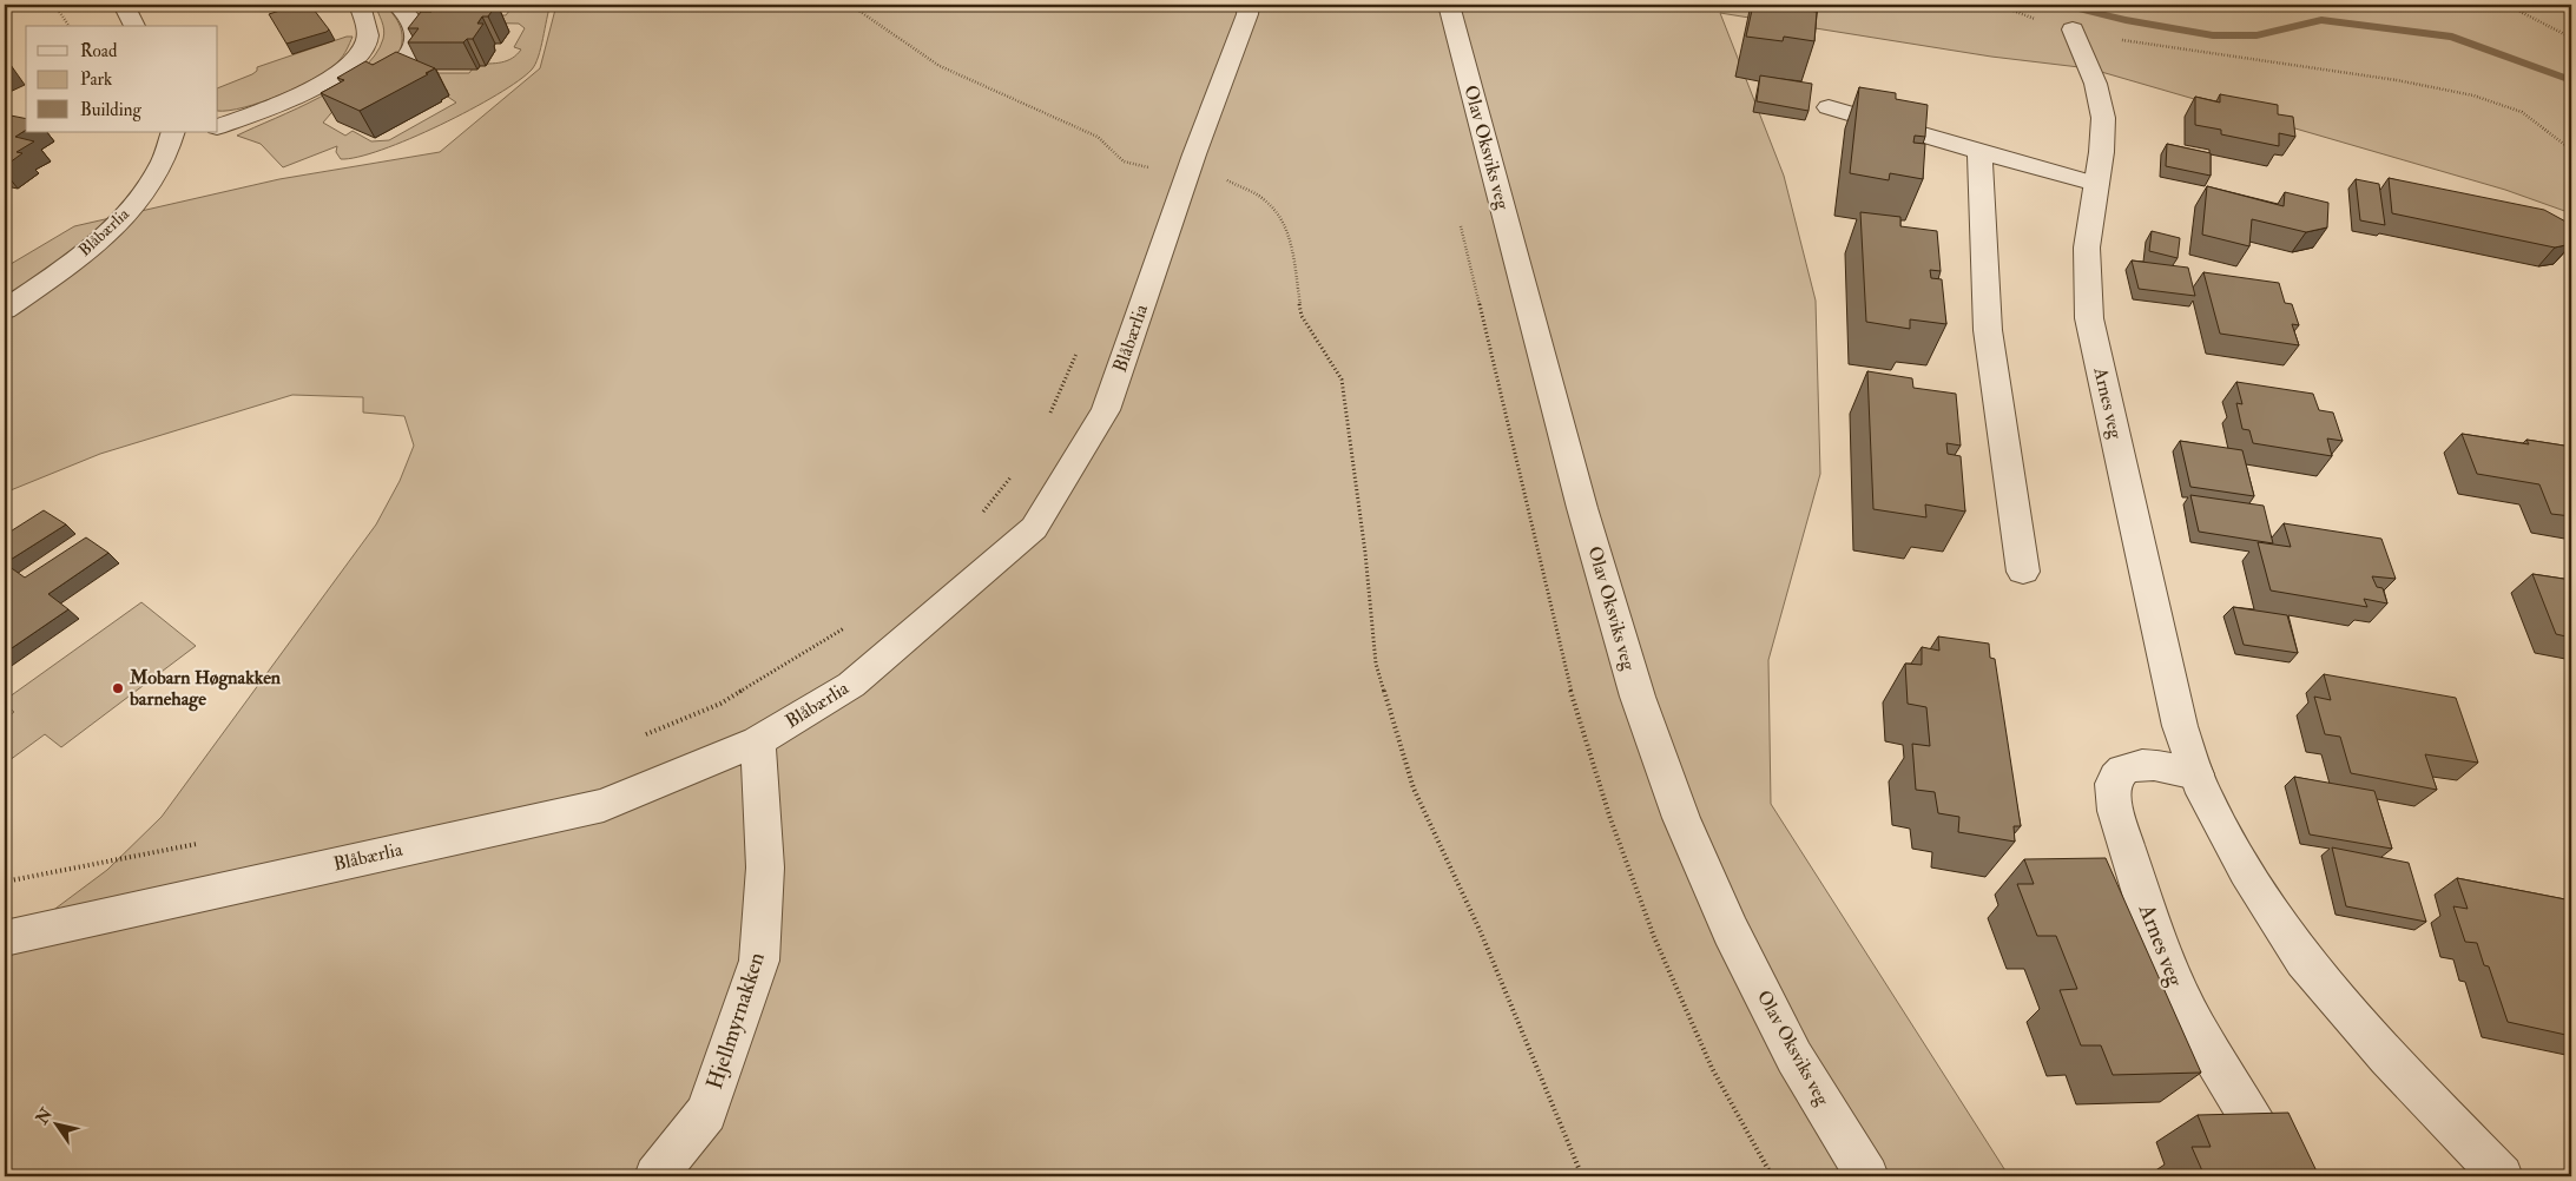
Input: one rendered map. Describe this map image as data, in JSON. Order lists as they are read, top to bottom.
{
  "streets": {
    "street": [
      "Olav Oksviks veg",
      "Blåbærlia",
      "Arnes veg",
      "Hjellmyrnakken"
    ]
  },
  "crossings": [
    ["Blåbærlia", "Hjellmyrnakken"]
  ],
  "places": ["Mobarn Høgnakken barnehage"],
  "legend": ["Road", "Park", "Building"],
  "north": "top left"
}
